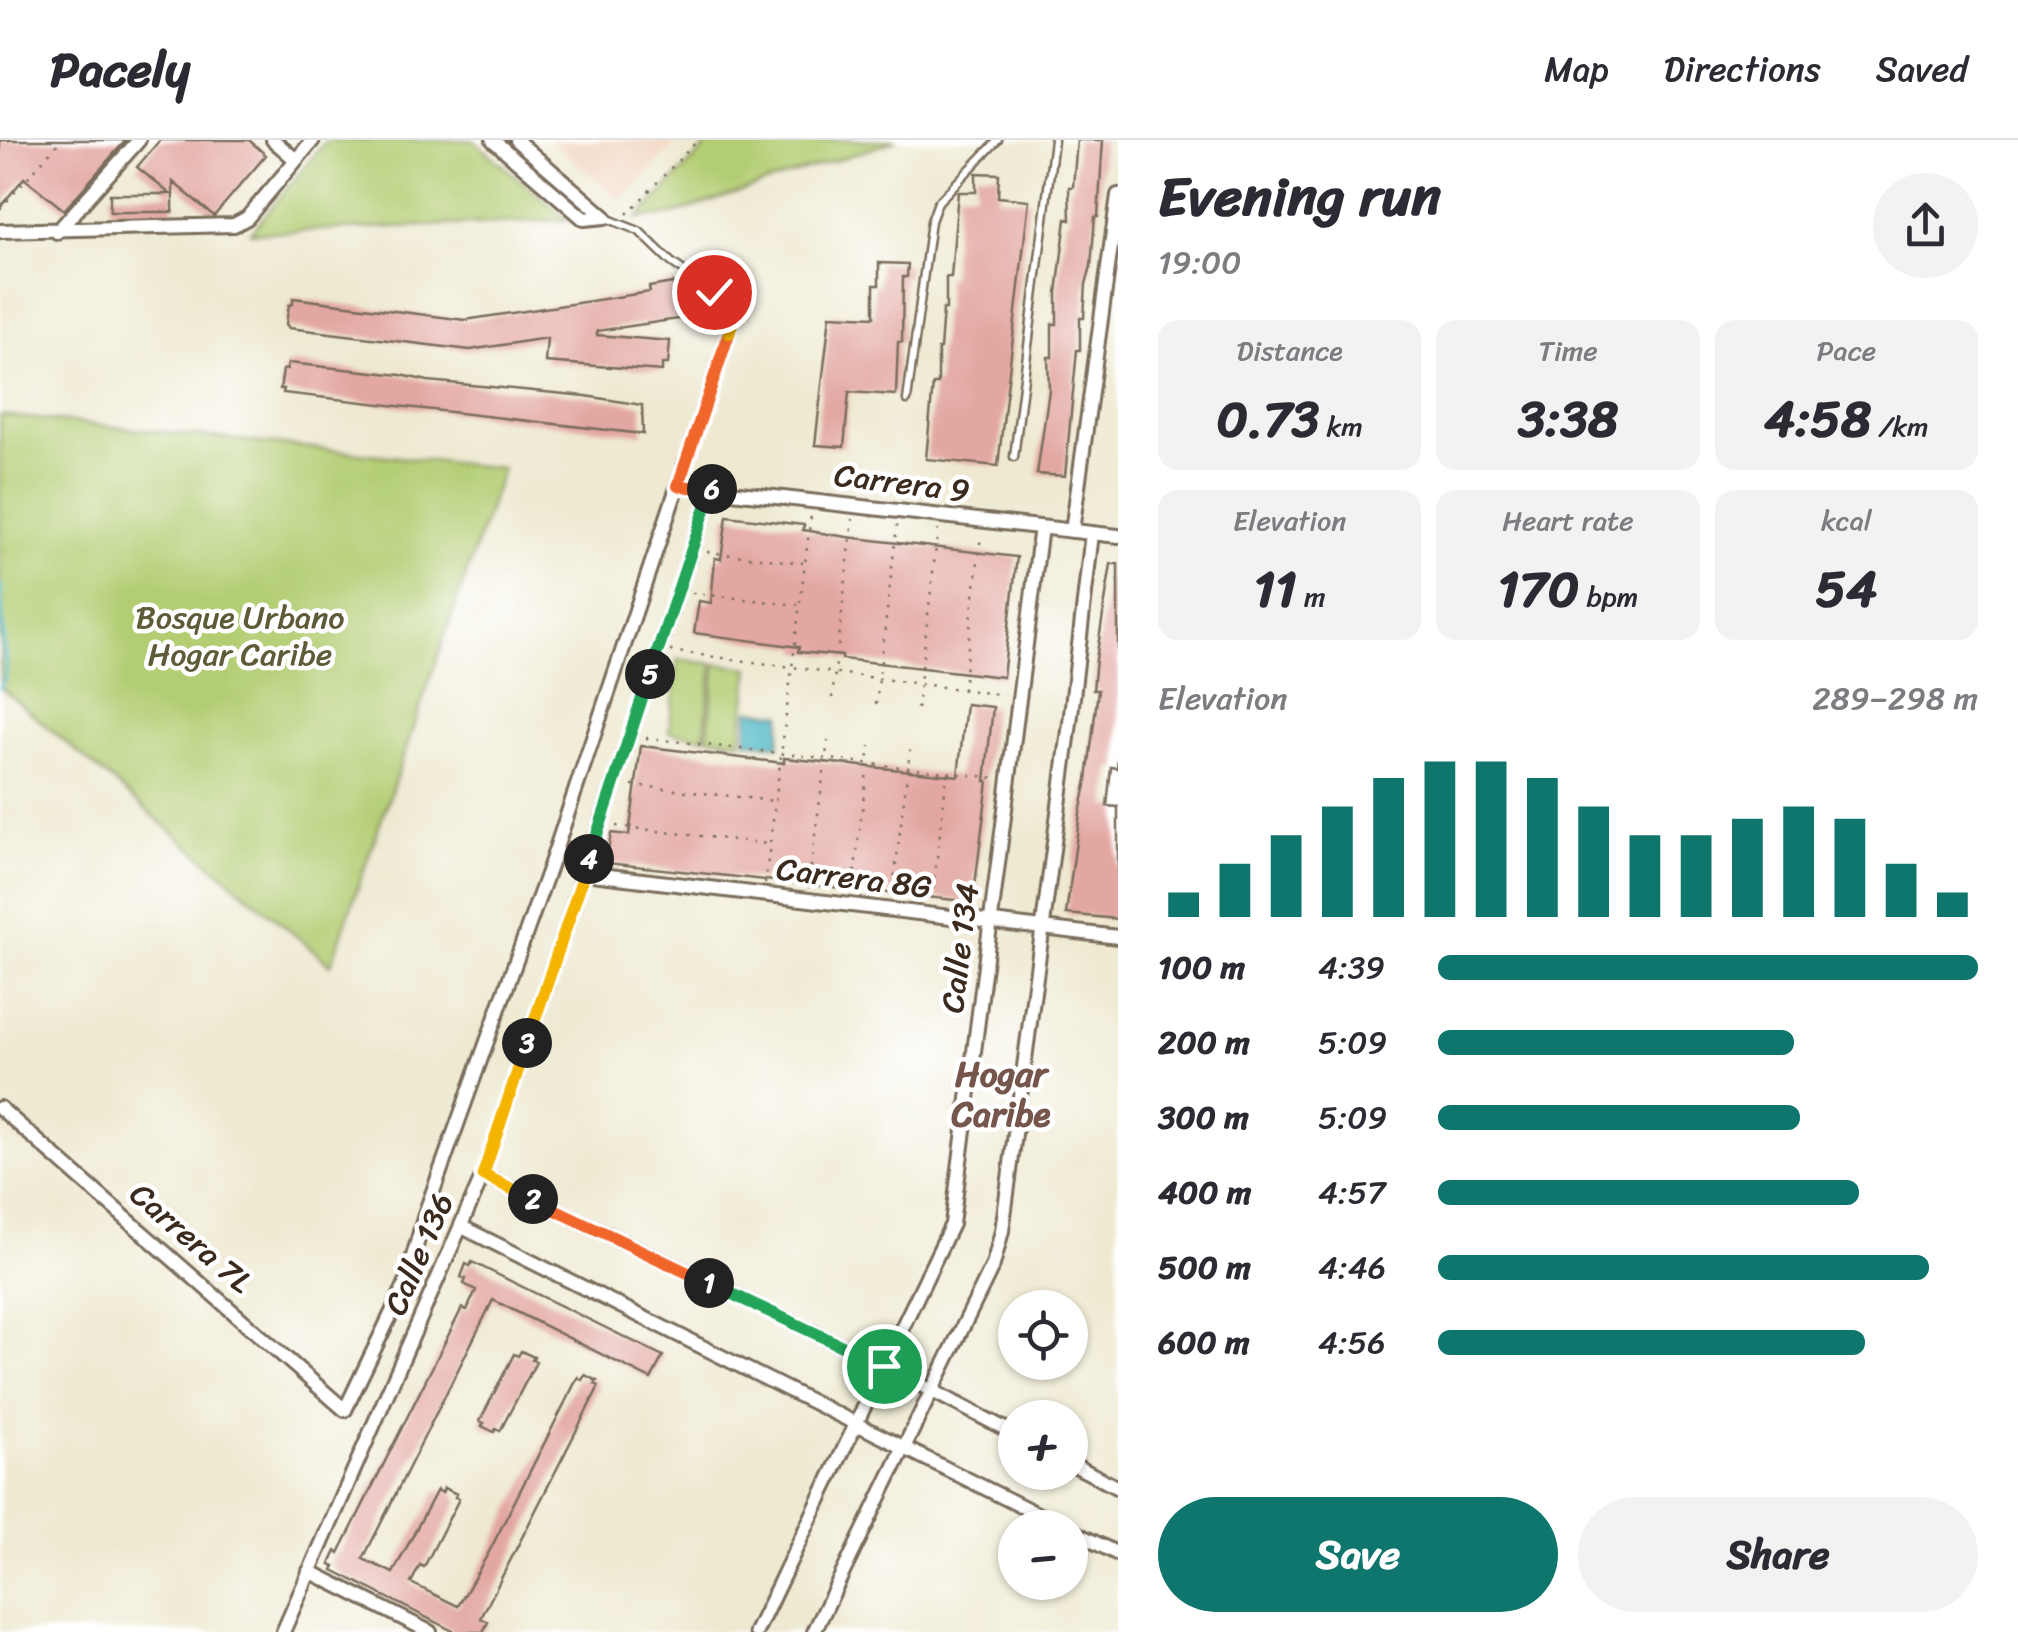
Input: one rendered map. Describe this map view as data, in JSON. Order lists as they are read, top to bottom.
{
  "streets": {
    "street": [
      "Carrera 9",
      "Carrera 8G",
      "Calle 134",
      "Carrera 7L",
      "Calle 136"
    ]
  },
  "crossings": [
    ["Carrera 9", "Calle 134"],
    ["Carrera 9", "Calle 136"],
    ["Carrera 8G", "Calle 134"],
    ["Carrera 8G", "Calle 136"],
    ["Carrera 7L", "Calle 136"]
  ],
  "districts": ["Hogar Caribe"],
  "parks": ["Bosque Urbano Hogar Caribe"],
  "page": {
    "header": "Pacely",
    "nav": ["Map", "Directions", "Saved"],
    "heading": ["Evening run", "19:00"],
    "stats": [
      ["Distance", "0.73 km"],
      ["Time", "3:38"],
      ["Pace", "4:58 /km"],
      ["Elevation", "11 m"],
      ["Heart rate", "170 bpm"],
      ["kcal", "54"]
    ],
    "pins": [
      "6",
      "5",
      "4",
      "3",
      "2",
      "1"
    ],
    "chart": ["Elevation", "289–298 m"],
    "list": [
      {
        "name": "100 m",
        "note": "4:39"
      },
      {
        "name": "200 m",
        "note": "5:09"
      },
      {
        "name": "300 m",
        "note": "5:09"
      },
      {
        "name": "400 m",
        "note": "4:57"
      },
      {
        "name": "500 m",
        "note": "4:46"
      },
      {
        "name": "600 m",
        "note": "4:56"
      }
    ],
    "map_buttons": ["+", "−"],
    "buttons": ["Save", "Share"]
  }
}
